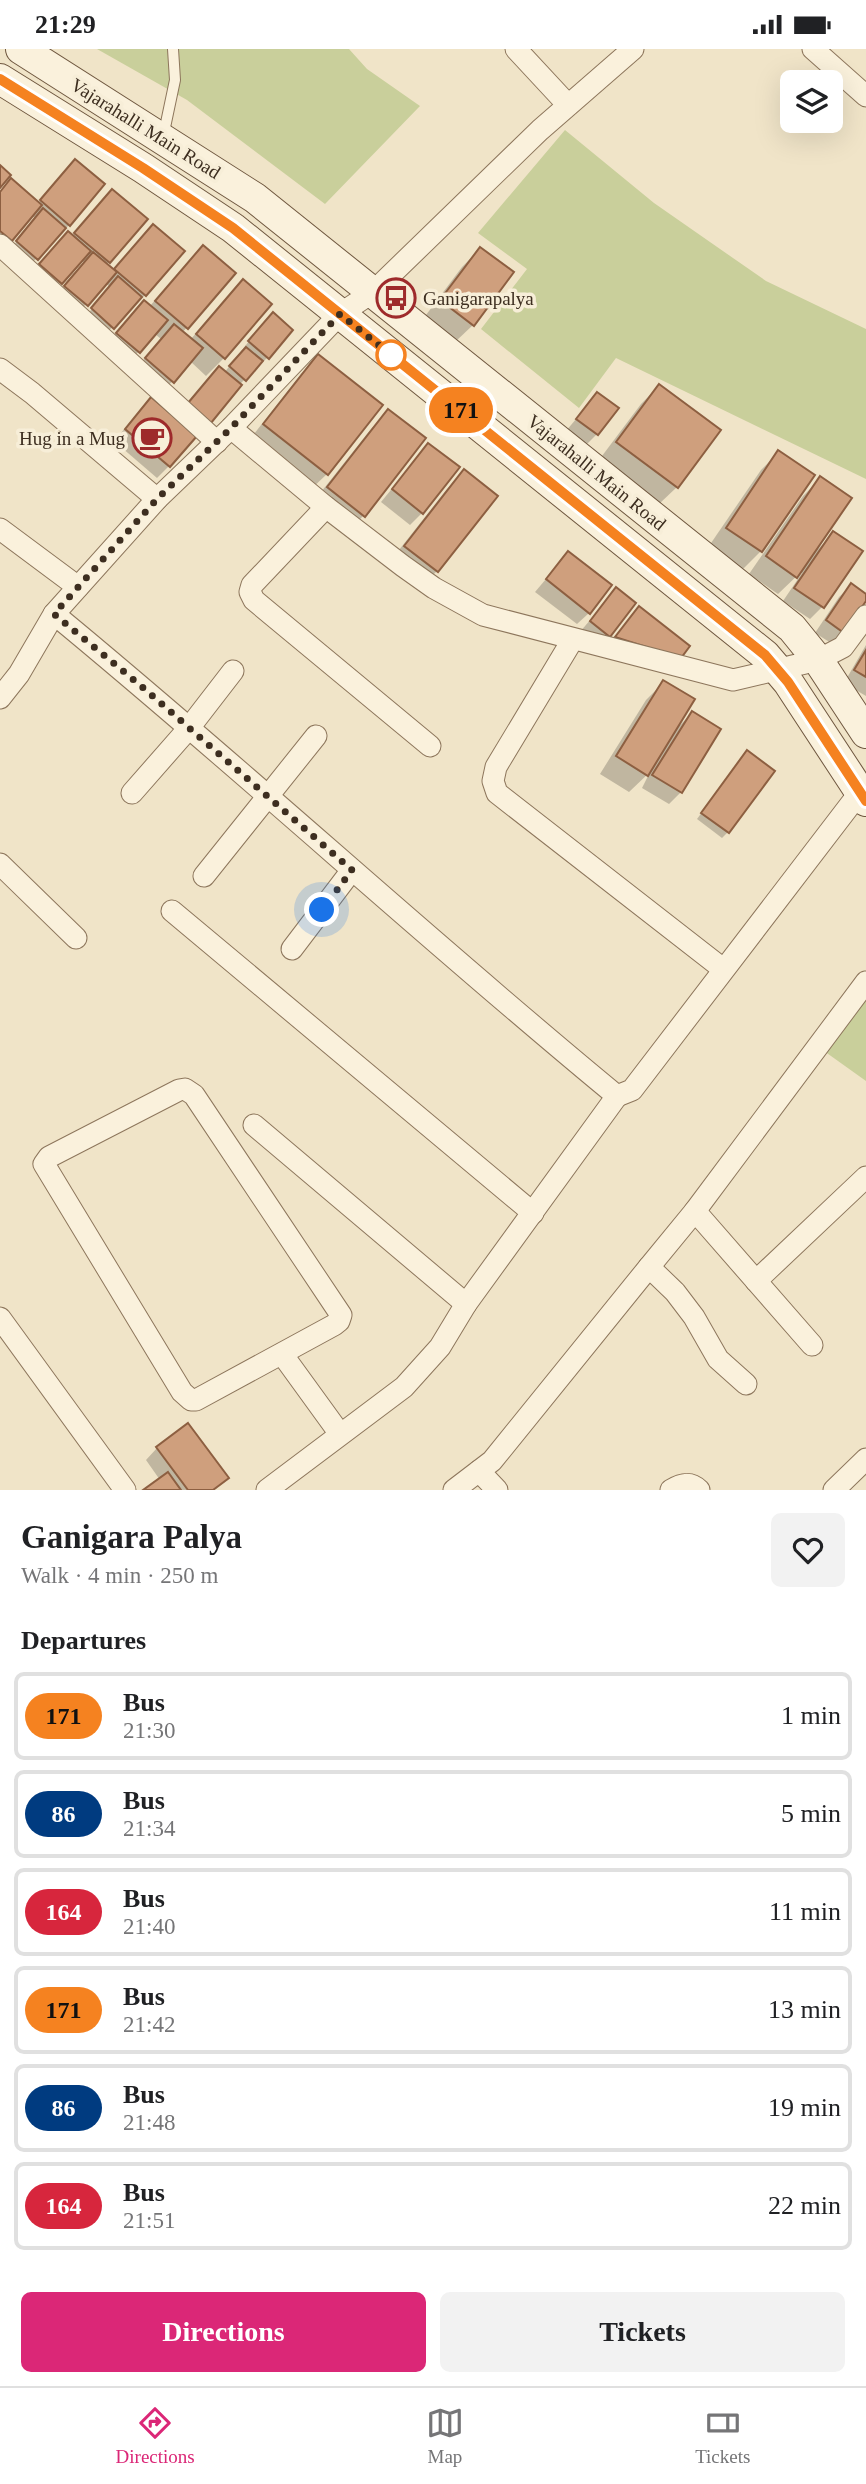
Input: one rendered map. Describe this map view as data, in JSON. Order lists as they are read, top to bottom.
{
  "streets": {
    "main road": ["Vajarahalli Main Road"]
  },
  "places": {
    "bus stop": ["Ganigarapalya"],
    "cafe": ["Hug in a Mug"]
  },
  "lines": ["bus line 171"],
  "page": {
    "status": "21:29",
    "on_map": "171",
    "heading": [
      ["Ganigara Palya", "Walk · 4 min · 250 m"],
      "Departures"
    ],
    "list": [
      {
        "mark": "171",
        "name": "Bus",
        "note": "21:30",
        "value": "1 min"
      },
      {
        "mark": "86",
        "name": "Bus",
        "note": "21:34",
        "value": "5 min"
      },
      {
        "mark": "164",
        "name": "Bus",
        "note": "21:40",
        "value": "11 min"
      },
      {
        "mark": "171",
        "name": "Bus",
        "note": "21:42",
        "value": "13 min"
      },
      {
        "mark": "86",
        "name": "Bus",
        "note": "21:48",
        "value": "19 min"
      },
      {
        "mark": "164",
        "name": "Bus",
        "note": "21:51",
        "value": "22 min"
      }
    ],
    "buttons": ["Directions", "Tickets"],
    "tabs": ["Directions", "Map", "Tickets"]
  }
}
